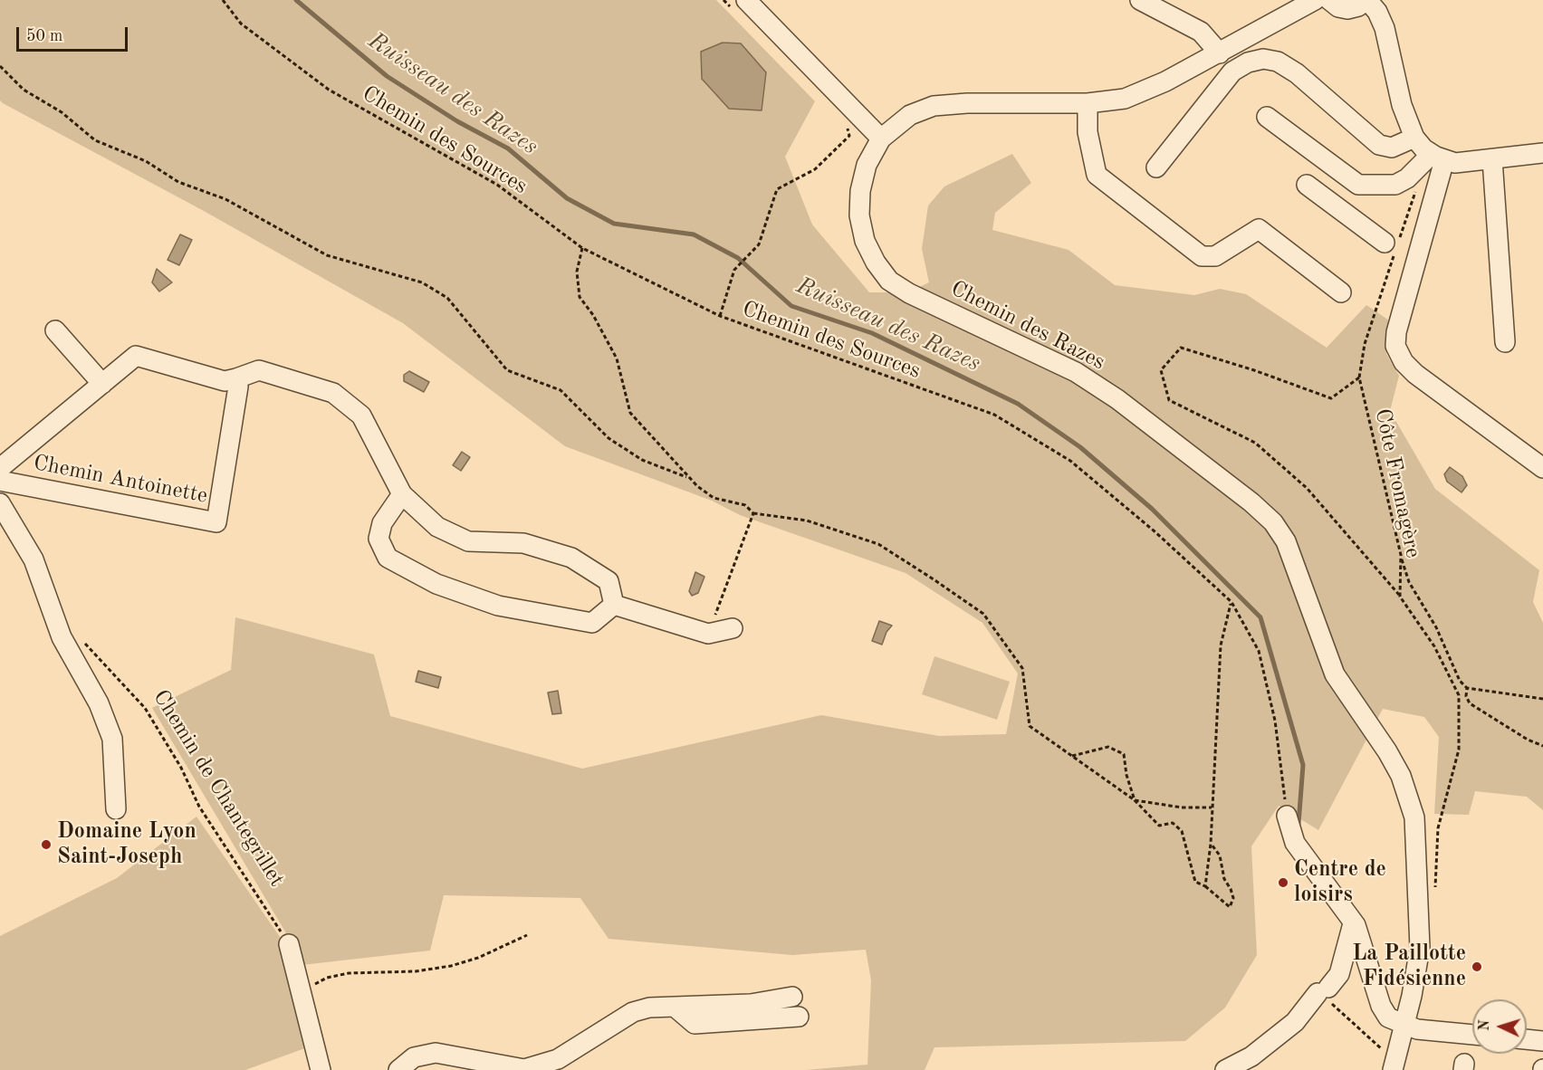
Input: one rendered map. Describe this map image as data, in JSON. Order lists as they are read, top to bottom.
{
  "streets": {
    "street": ["Chemin des Razes", "Chemin Antoinette"],
    "path": ["Chemin des Sources", "Côte Fromagère", "Chemin de Chantegrillet"]
  },
  "water": ["Ruisseau des Razes"],
  "places": ["Domaine Lyon Saint-Joseph", "Centre de loisirs", "La Paillotte Fidésienne"],
  "scale_bar": "50 m",
  "north": "left"
}
